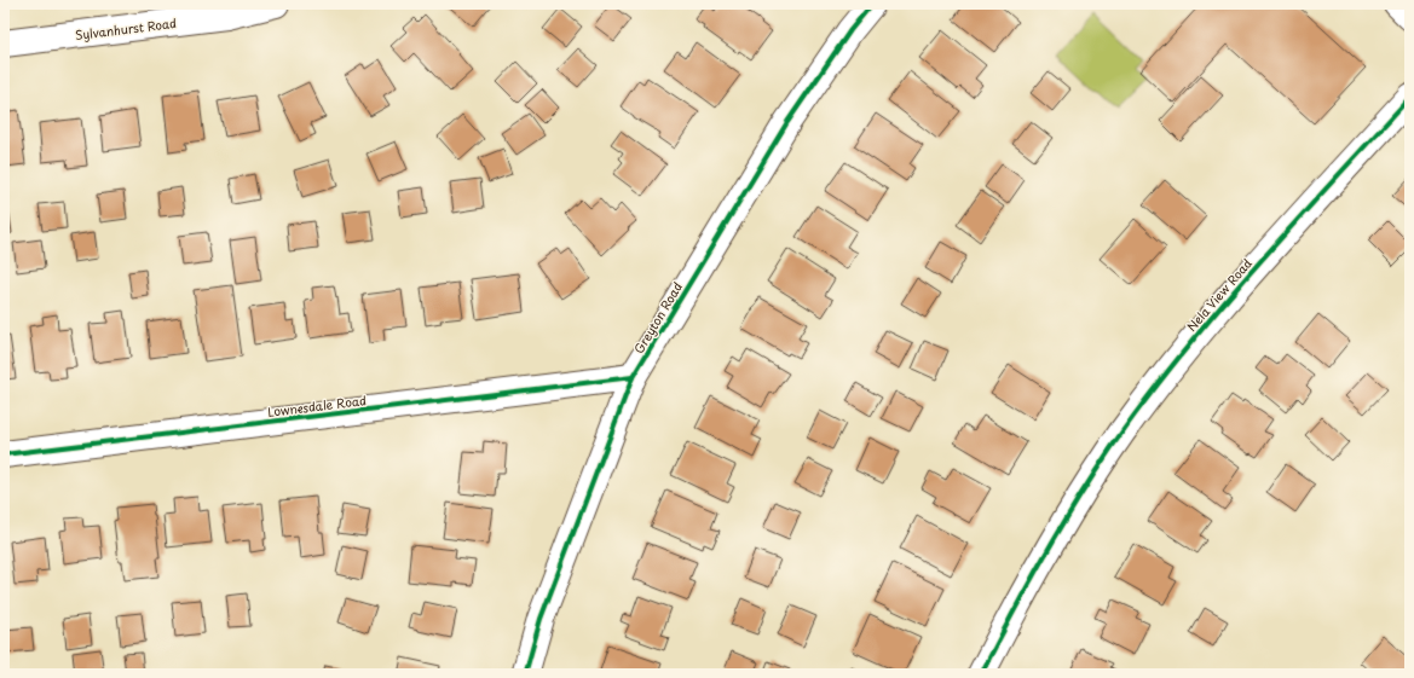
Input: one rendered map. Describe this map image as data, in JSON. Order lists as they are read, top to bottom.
{
  "streets": {
    "street": [
      "Sylvanhurst Road",
      "Nela View Road",
      "Greyton Road",
      "Lownesdale Road"
    ]
  },
  "crossings": [
    ["Greyton Road", "Lownesdale Road"]
  ]
}
